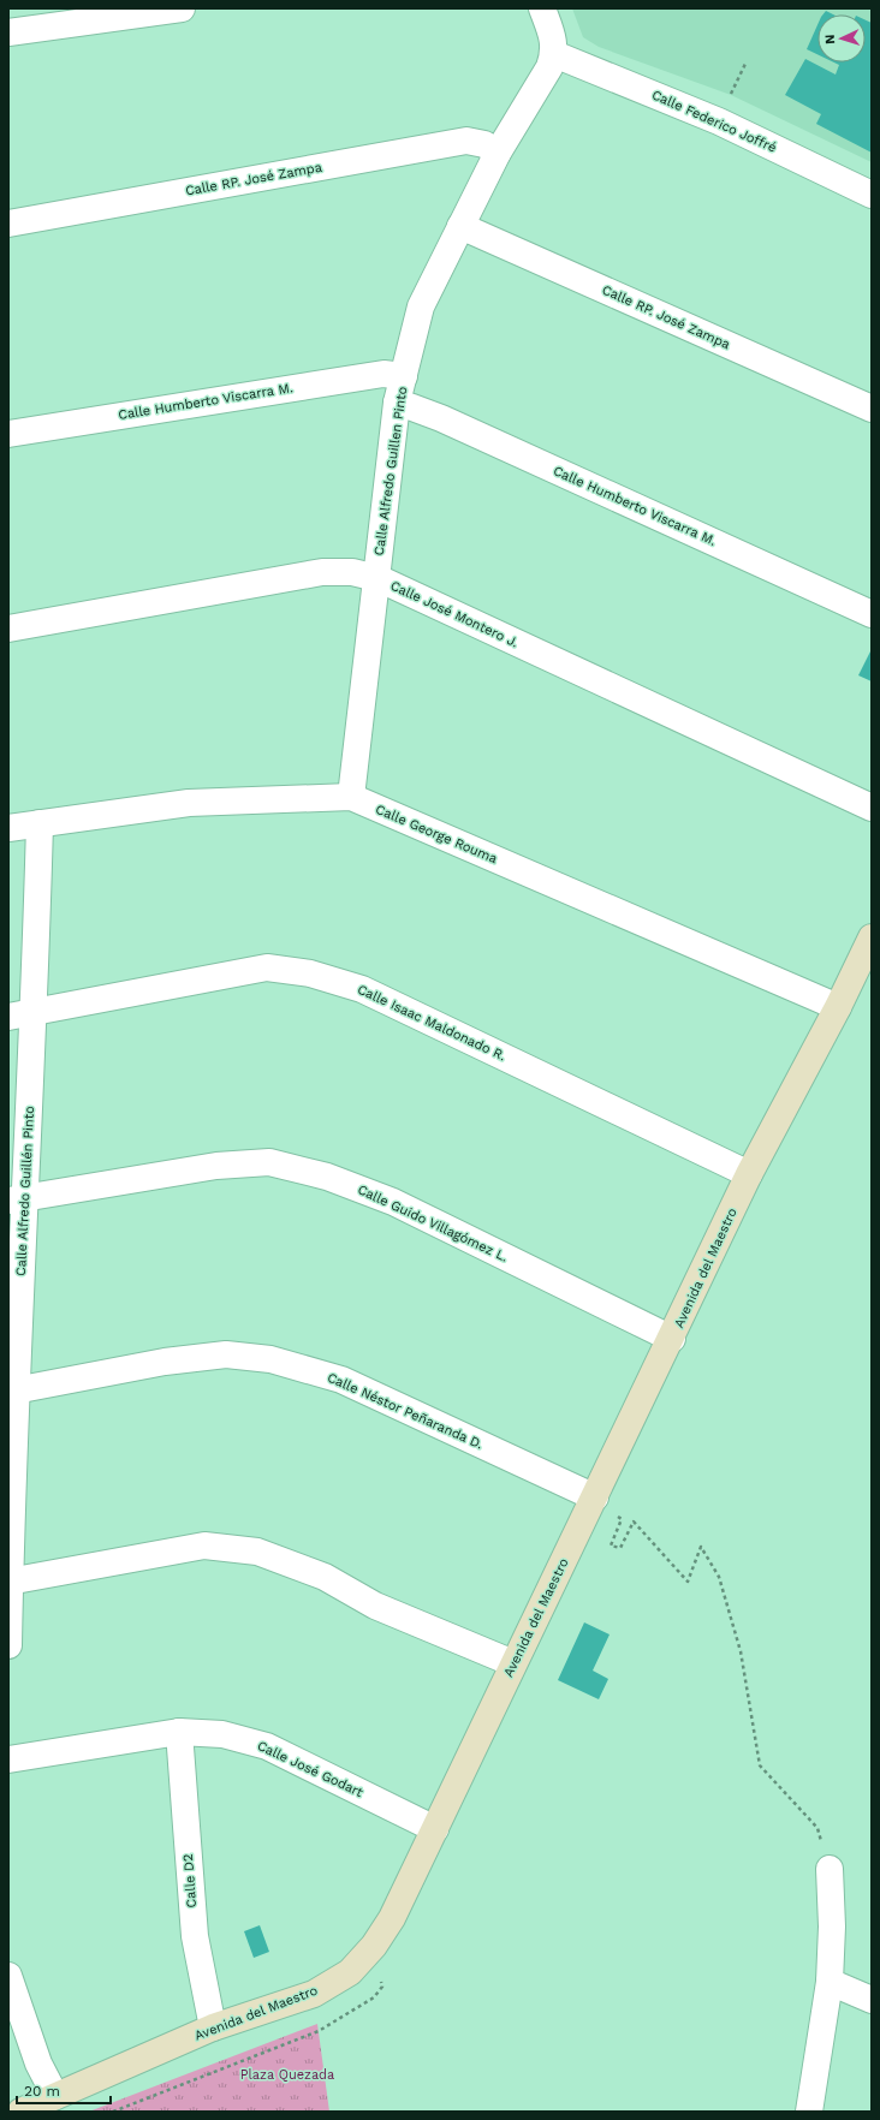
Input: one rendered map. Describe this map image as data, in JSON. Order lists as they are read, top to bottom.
{
  "streets": {
    "main road": ["Avenida del Maestro"],
    "street": [
      "Calle Federico Joffré",
      "Calle RP. José Zampa",
      "Calle Humberto Viscarra M.",
      "Calle Alfredo Guillen Pinto",
      "Calle José Montero J.",
      "Calle George Rouma",
      "Calle Isaac Maldonado R.",
      "Calle Alfredo Guillén Pinto",
      "Calle Guido Villagómez L.",
      "Calle Néstor Peñaranda D.",
      "Calle José Godart",
      "Calle D2"
    ]
  },
  "crossings": [
    ["Calle Federico Joffré", "Calle Alfredo Guillen Pinto"],
    ["Calle RP. José Zampa", "Calle Alfredo Guillen Pinto"],
    ["Calle Humberto Viscarra M.", "Calle Alfredo Guillen Pinto"],
    ["Calle Alfredo Guillen Pinto", "Calle José Montero J."],
    ["Calle Alfredo Guillen Pinto", "Calle George Rouma"],
    ["Calle George Rouma", "Calle Alfredo Guillén Pinto"],
    ["Calle George Rouma", "Avenida del Maestro"],
    ["Calle Isaac Maldonado R.", "Calle Alfredo Guillén Pinto"],
    ["Calle Isaac Maldonado R.", "Avenida del Maestro"],
    ["Calle Alfredo Guillén Pinto", "Calle Guido Villagómez L."],
    ["Calle Alfredo Guillén Pinto", "Calle Néstor Peñaranda D."],
    ["Calle Guido Villagómez L.", "Avenida del Maestro"],
    ["Avenida del Maestro", "Calle Néstor Peñaranda D."],
    ["Avenida del Maestro", "Calle José Godart"],
    ["Avenida del Maestro", "Calle D2"],
    ["Calle José Godart", "Calle D2"]
  ],
  "parks": ["Plaza Quezada"],
  "scale_bar": "20 m",
  "north": "left"
}
